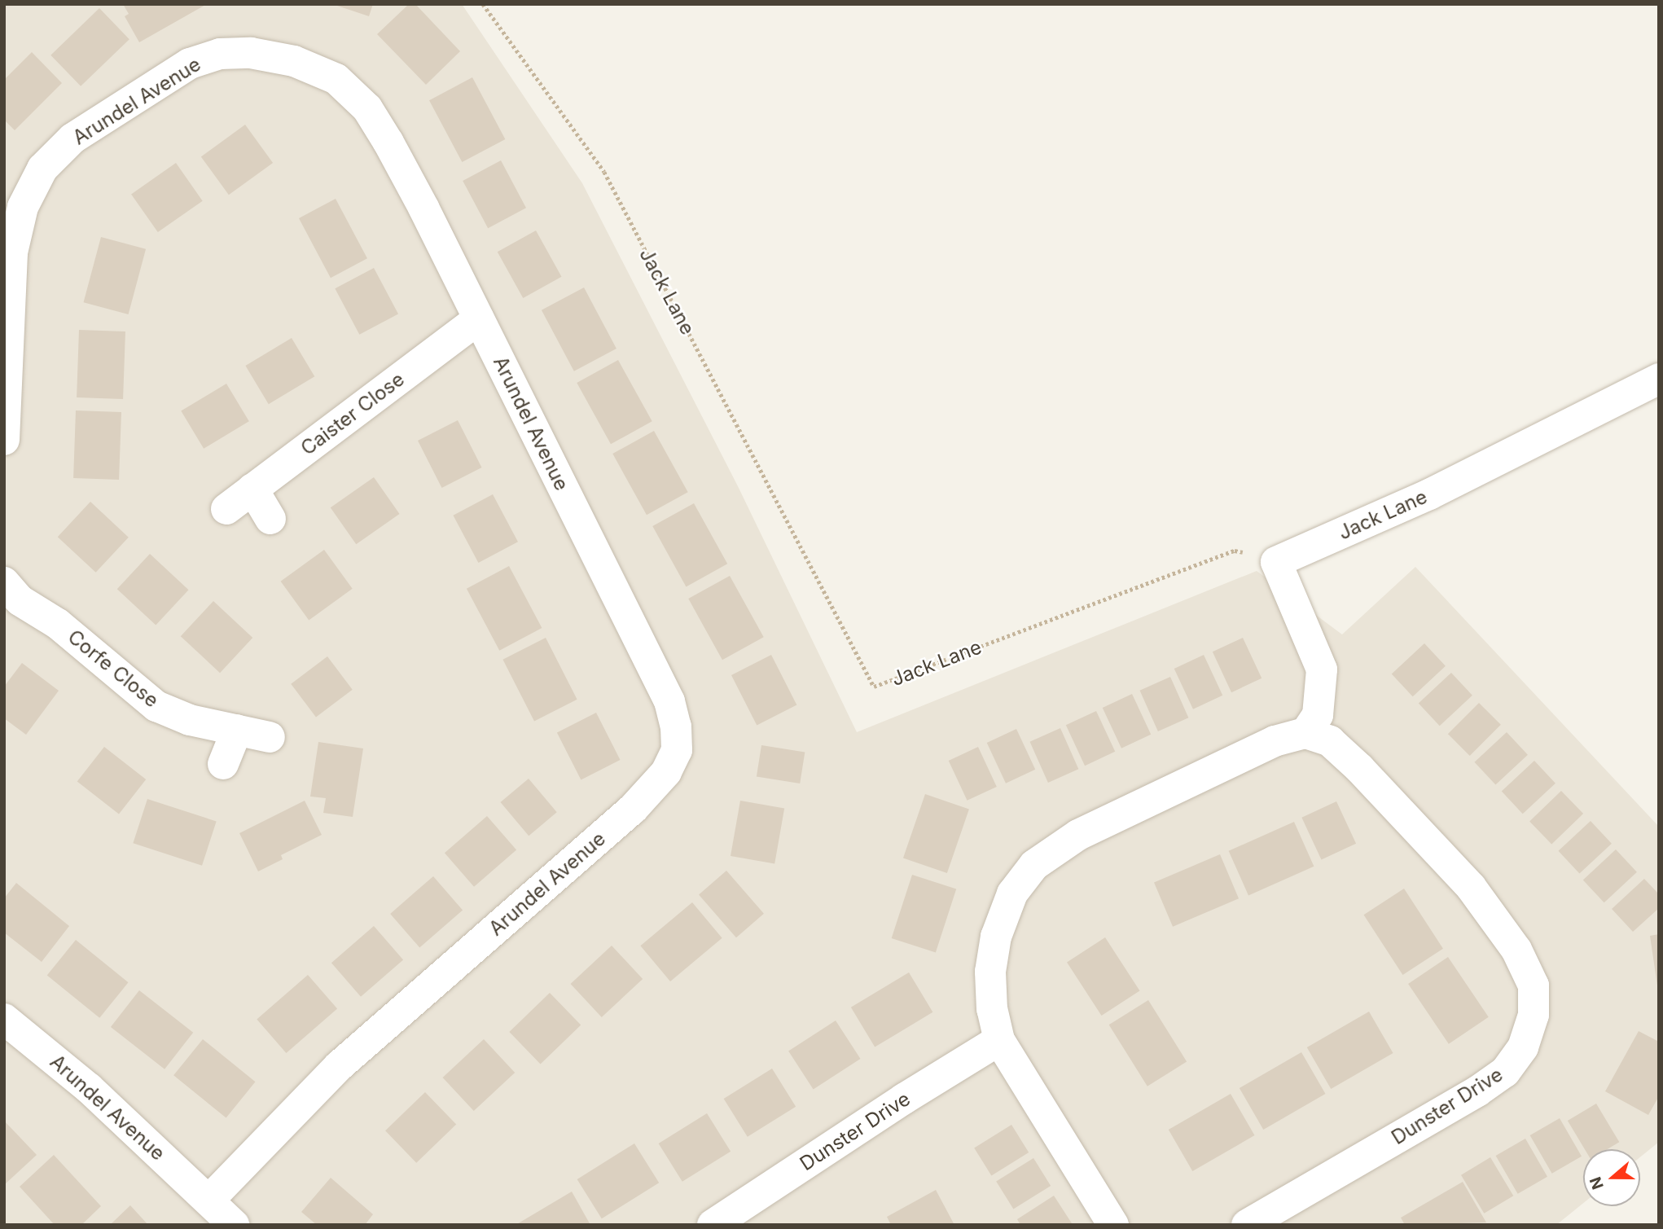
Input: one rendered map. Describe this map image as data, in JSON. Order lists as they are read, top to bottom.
{
  "streets": {
    "street": [
      "Arundel Avenue",
      "Jack Lane",
      "Caister Close",
      "Corfe Close",
      "Dunster Drive"
    ]
  },
  "crossings": [
    ["Arundel Avenue", "Caister Close"]
  ],
  "north": "left"
}
